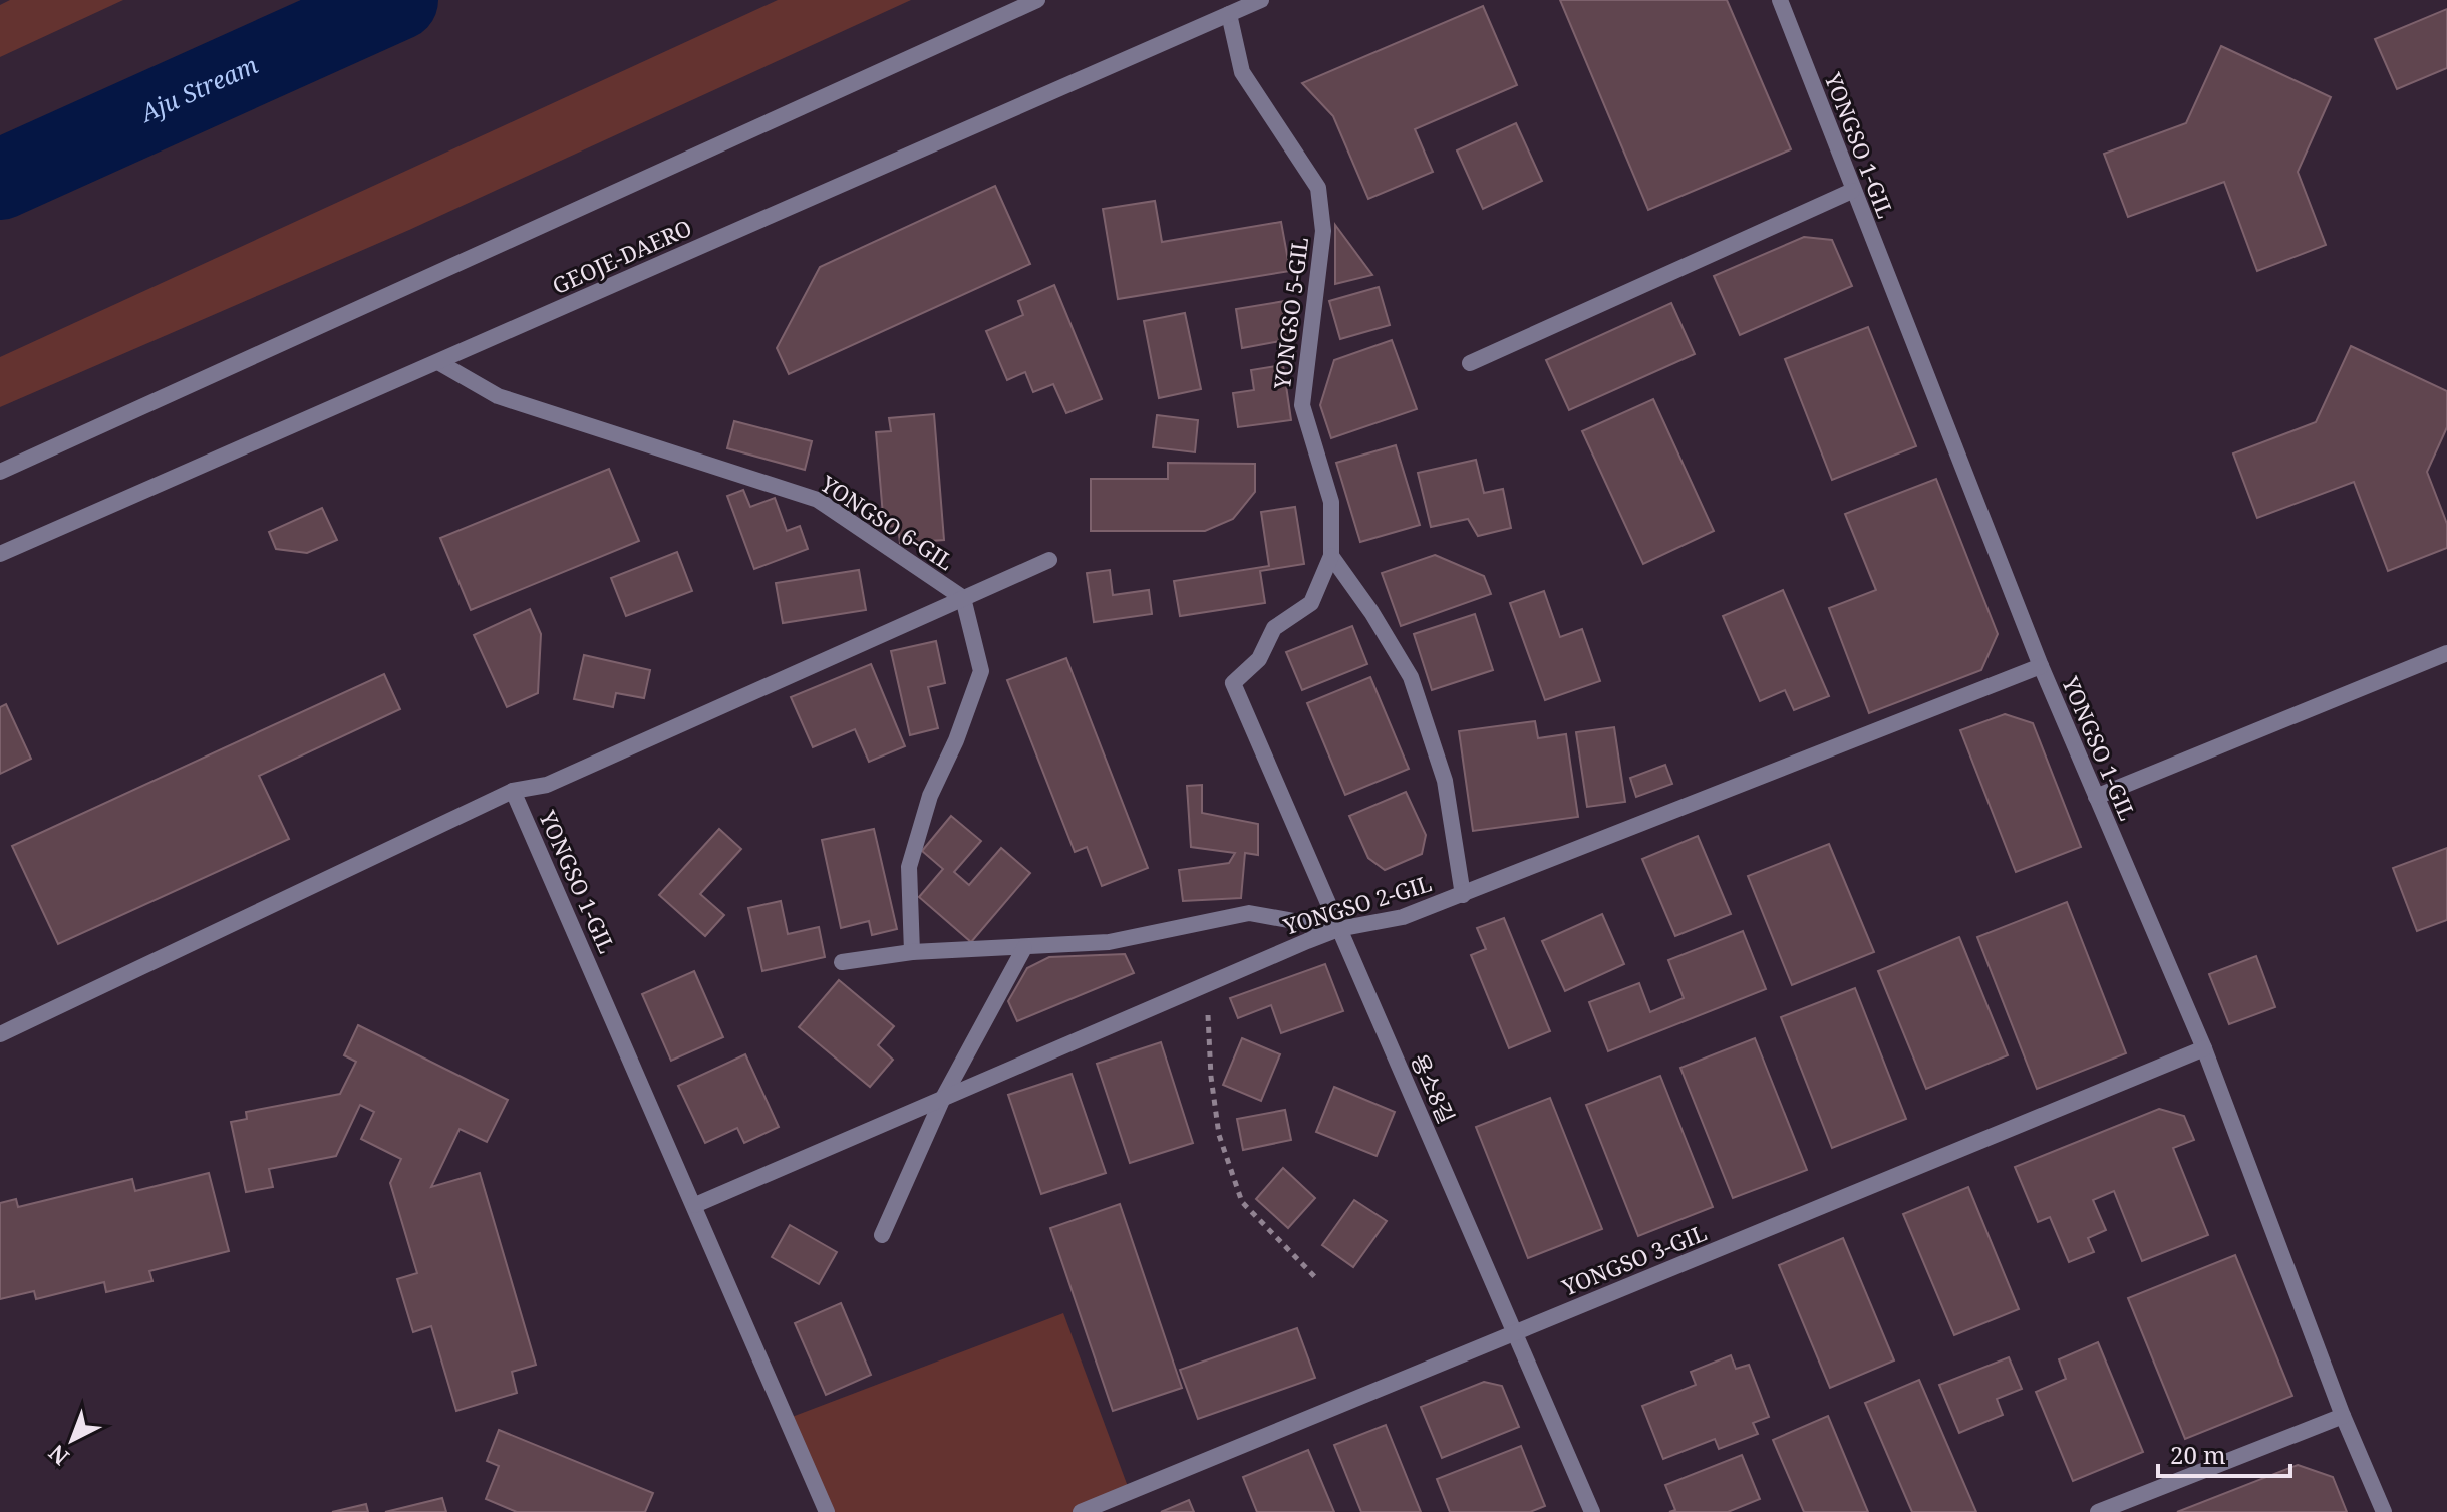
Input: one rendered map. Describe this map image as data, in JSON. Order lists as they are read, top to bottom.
{
  "streets": {
    "street": [
      "YONGSO 1-GIL",
      "GEOJE-DAERO",
      "YONGSO 5-GIL",
      "YONGSO 6-GIL",
      "YONGSO 2-GIL",
      "용소8길",
      "YONGSO 3-GIL"
    ]
  },
  "crossings": [
    ["YONGSO 1-GIL", "YONGSO 2-GIL"],
    ["YONGSO 1-GIL", "YONGSO 3-GIL"],
    ["GEOJE-DAERO", "YONGSO 5-GIL"],
    ["GEOJE-DAERO", "YONGSO 6-GIL"],
    ["YONGSO 5-GIL", "용소8길"],
    ["YONGSO 2-GIL", "용소8길"],
    ["용소8길", "YONGSO 3-GIL"]
  ],
  "water": ["Aju Stream"],
  "scale_bar": "20 m",
  "north": "bottom left"
}
